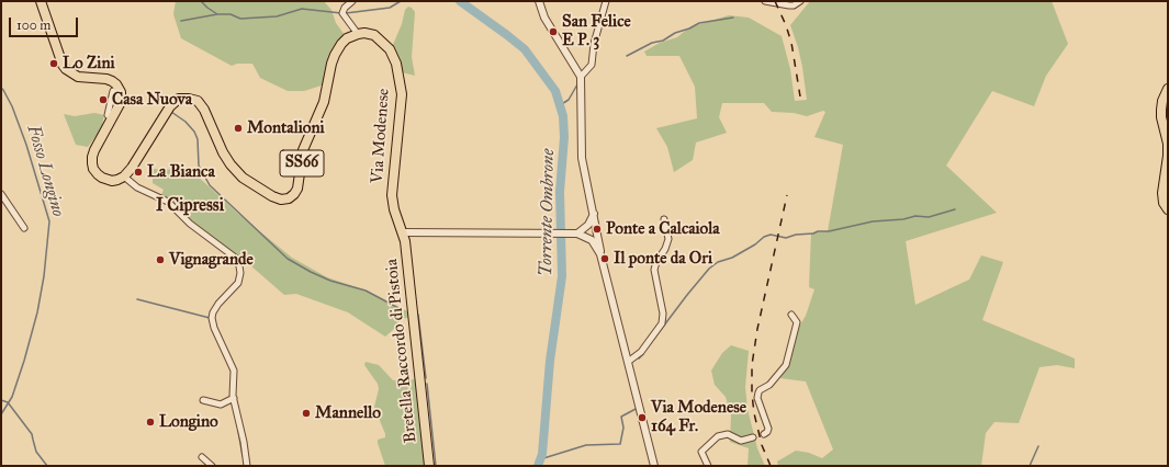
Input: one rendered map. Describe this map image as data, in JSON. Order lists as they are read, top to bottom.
{
  "streets": {
    "main road": ["Via Modenese", "SS66", "Bretella Raccordo di Pistoia"]
  },
  "crossings": [
    ["Via Modenese", "SS66"],
    ["Via Modenese", "Bretella Raccordo di Pistoia"]
  ],
  "districts": ["I Cipressi"],
  "water": ["Fosso Longino", "Torrente Ombrone"],
  "places": [
    "San Felice E P. 3",
    "Lo Zini",
    "Casa Nuova",
    "Montalioni",
    "La Bianca",
    "Ponte a Calcaiola",
    "Il ponte da Ori",
    "Vignagrande",
    "Mannello",
    "Via Modenese 164 Fr.",
    "Longino"
  ],
  "scale_bar": "100 m"
}
